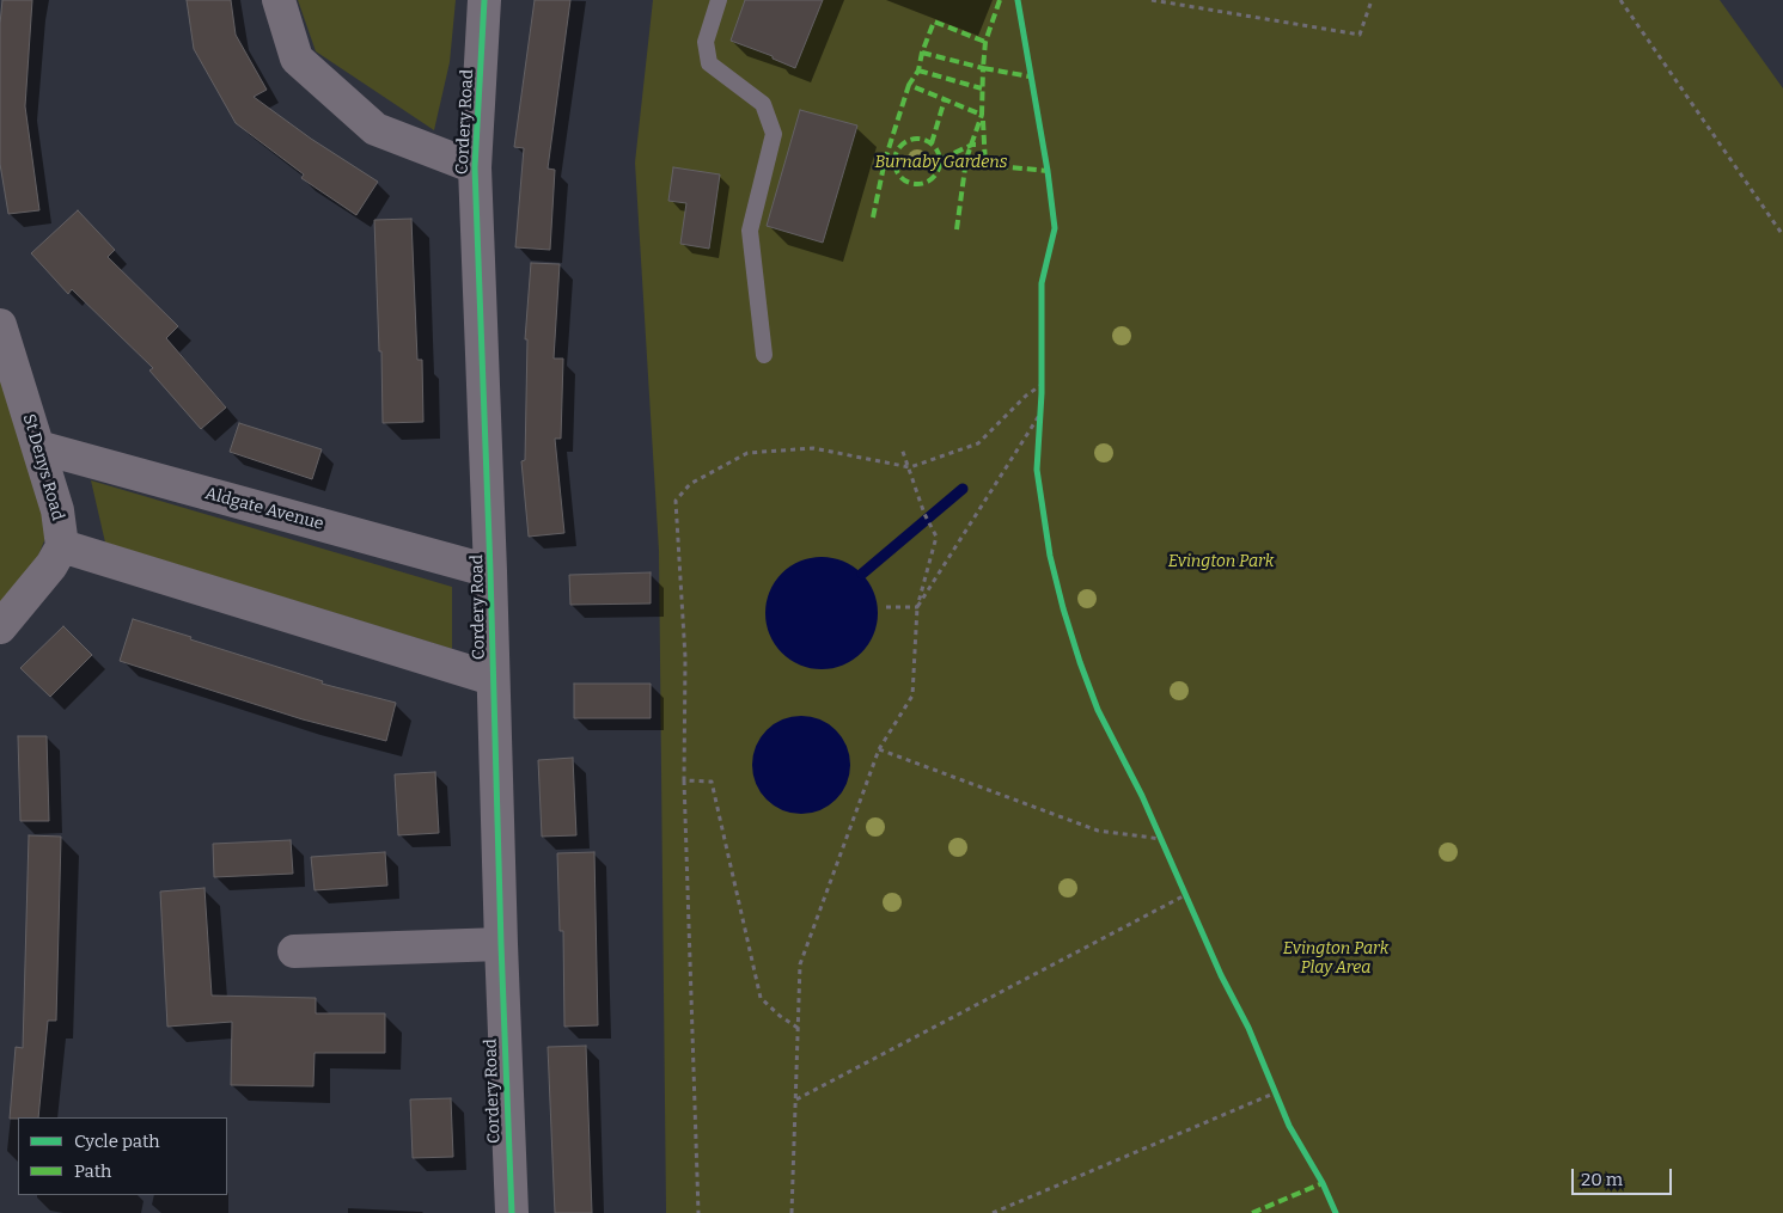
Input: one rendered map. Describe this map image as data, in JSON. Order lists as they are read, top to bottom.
{
  "streets": {
    "street": ["Cordery Road", "St Denys Road", "Aldgate Avenue"]
  },
  "crossings": [
    ["Cordery Road", "Aldgate Avenue"],
    ["St Denys Road", "Aldgate Avenue"]
  ],
  "parks": ["Burnaby Gardens", "Evington Park", "Evington Park Play Area"],
  "legend": ["Cycle path", "Path"],
  "scale_bar": "20 m"
}
